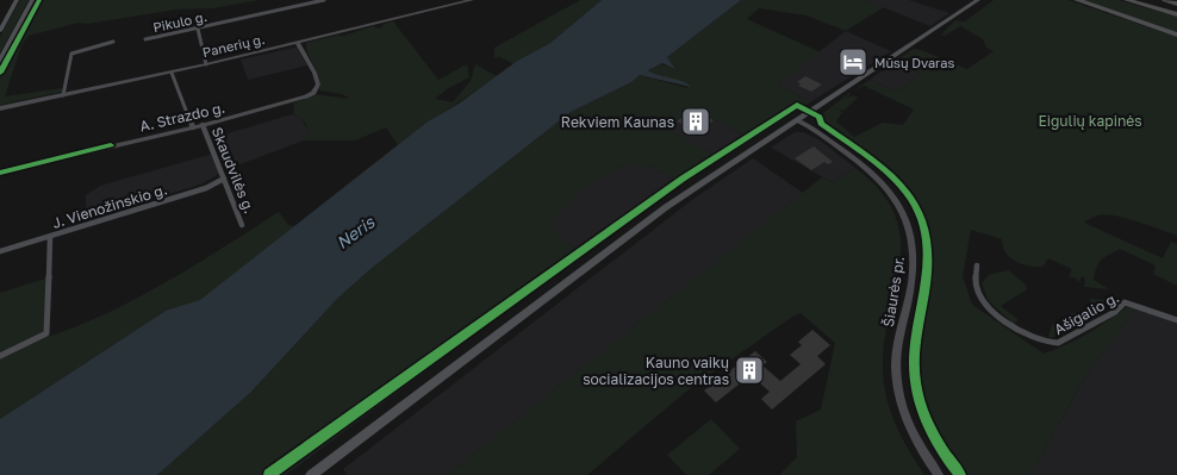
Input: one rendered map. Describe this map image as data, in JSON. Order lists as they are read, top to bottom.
{
  "streets": {
    "main road": ["Panerių g.", "A. Strazdo g.", "Šiaurės pr."],
    "street": [
      "Pikulo g.",
      "Skaudvilės g.",
      "J. Vienožinskio g.",
      "Ašigalio g."
    ]
  },
  "crossings": [
    ["Panerių g.", "A. Strazdo g."],
    ["Panerių g.", "Skaudvilės g."],
    ["A. Strazdo g.", "Skaudvilės g."],
    ["Skaudvilės g.", "J. Vienožinskio g."]
  ],
  "water": ["Neris"],
  "parks": ["Eigulių kapinės"],
  "places": {
    "hotel": ["Mūsų Dvaras"],
    "building": ["Rekviem Kaunas", "Kauno vaikų socializacijos centras"]
  }
}
